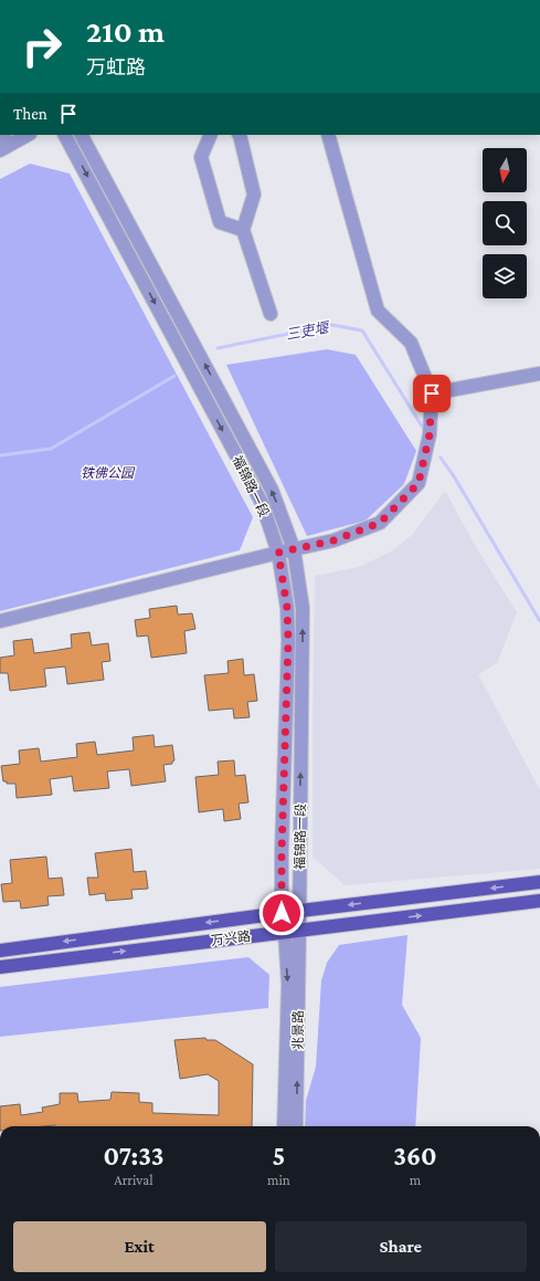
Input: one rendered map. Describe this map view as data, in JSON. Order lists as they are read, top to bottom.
{
  "streets": {
    "main road": ["万兴路"],
    "street": ["福锦路一段", "兆景路"]
  },
  "crossings": [
    ["福锦路一段", "万兴路"],
    ["福锦路一段", "兆景路"],
    ["万兴路", "兆景路"]
  ],
  "water": ["三吏堰"],
  "parks": ["铁佛公园"],
  "north": "bottom",
  "page": {
    "turn": ["210 m", "万虹路"],
    "then": "Then",
    "eta": [
      "07:33",
      "Arrival",
      "5",
      "min",
      "360",
      "m"
    ],
    "buttons": ["Exit", "Share"]
  }
}
